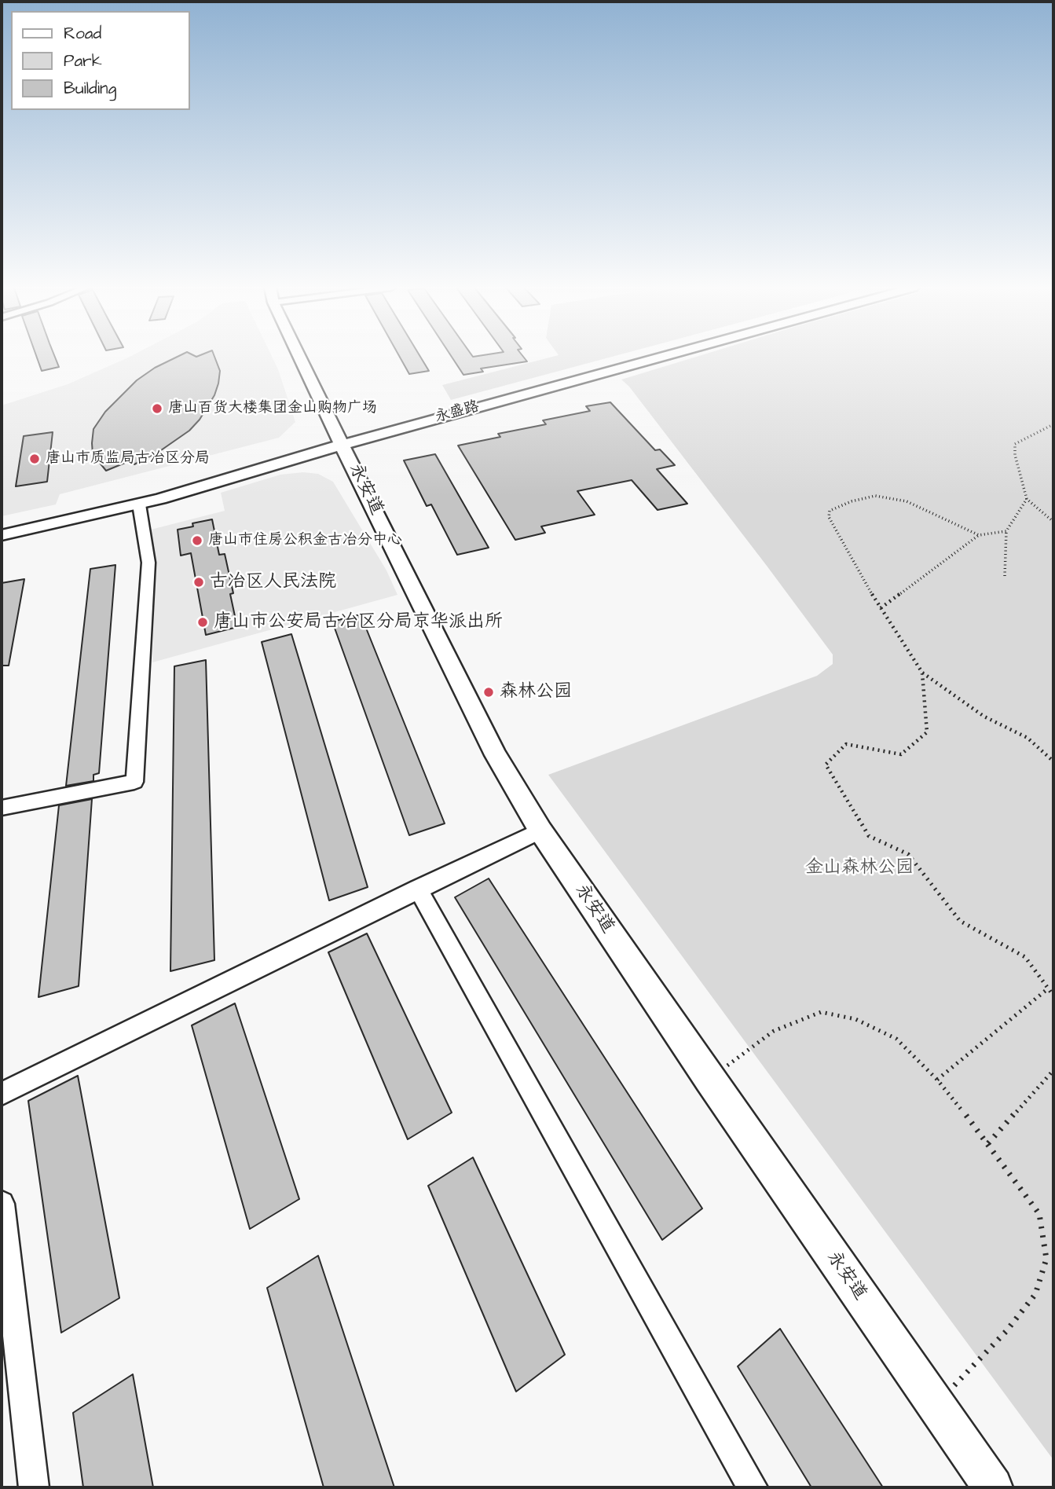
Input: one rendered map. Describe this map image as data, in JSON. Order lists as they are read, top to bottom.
{
  "streets": {
    "main road": ["永盛路", "永安道"]
  },
  "crossings": [
    ["永盛路", "永安道"]
  ],
  "parks": ["金山森林公园"],
  "places": [
    "唐山百货大楼集团金山购物广场",
    "唐山市质监局古冶区分局",
    "唐山市住房公积金古冶分中心",
    "古冶区人民法院",
    "唐山市公安局古冶区分局京华派出所",
    "森林公园"
  ],
  "legend": ["Road", "Park", "Building"]
}
